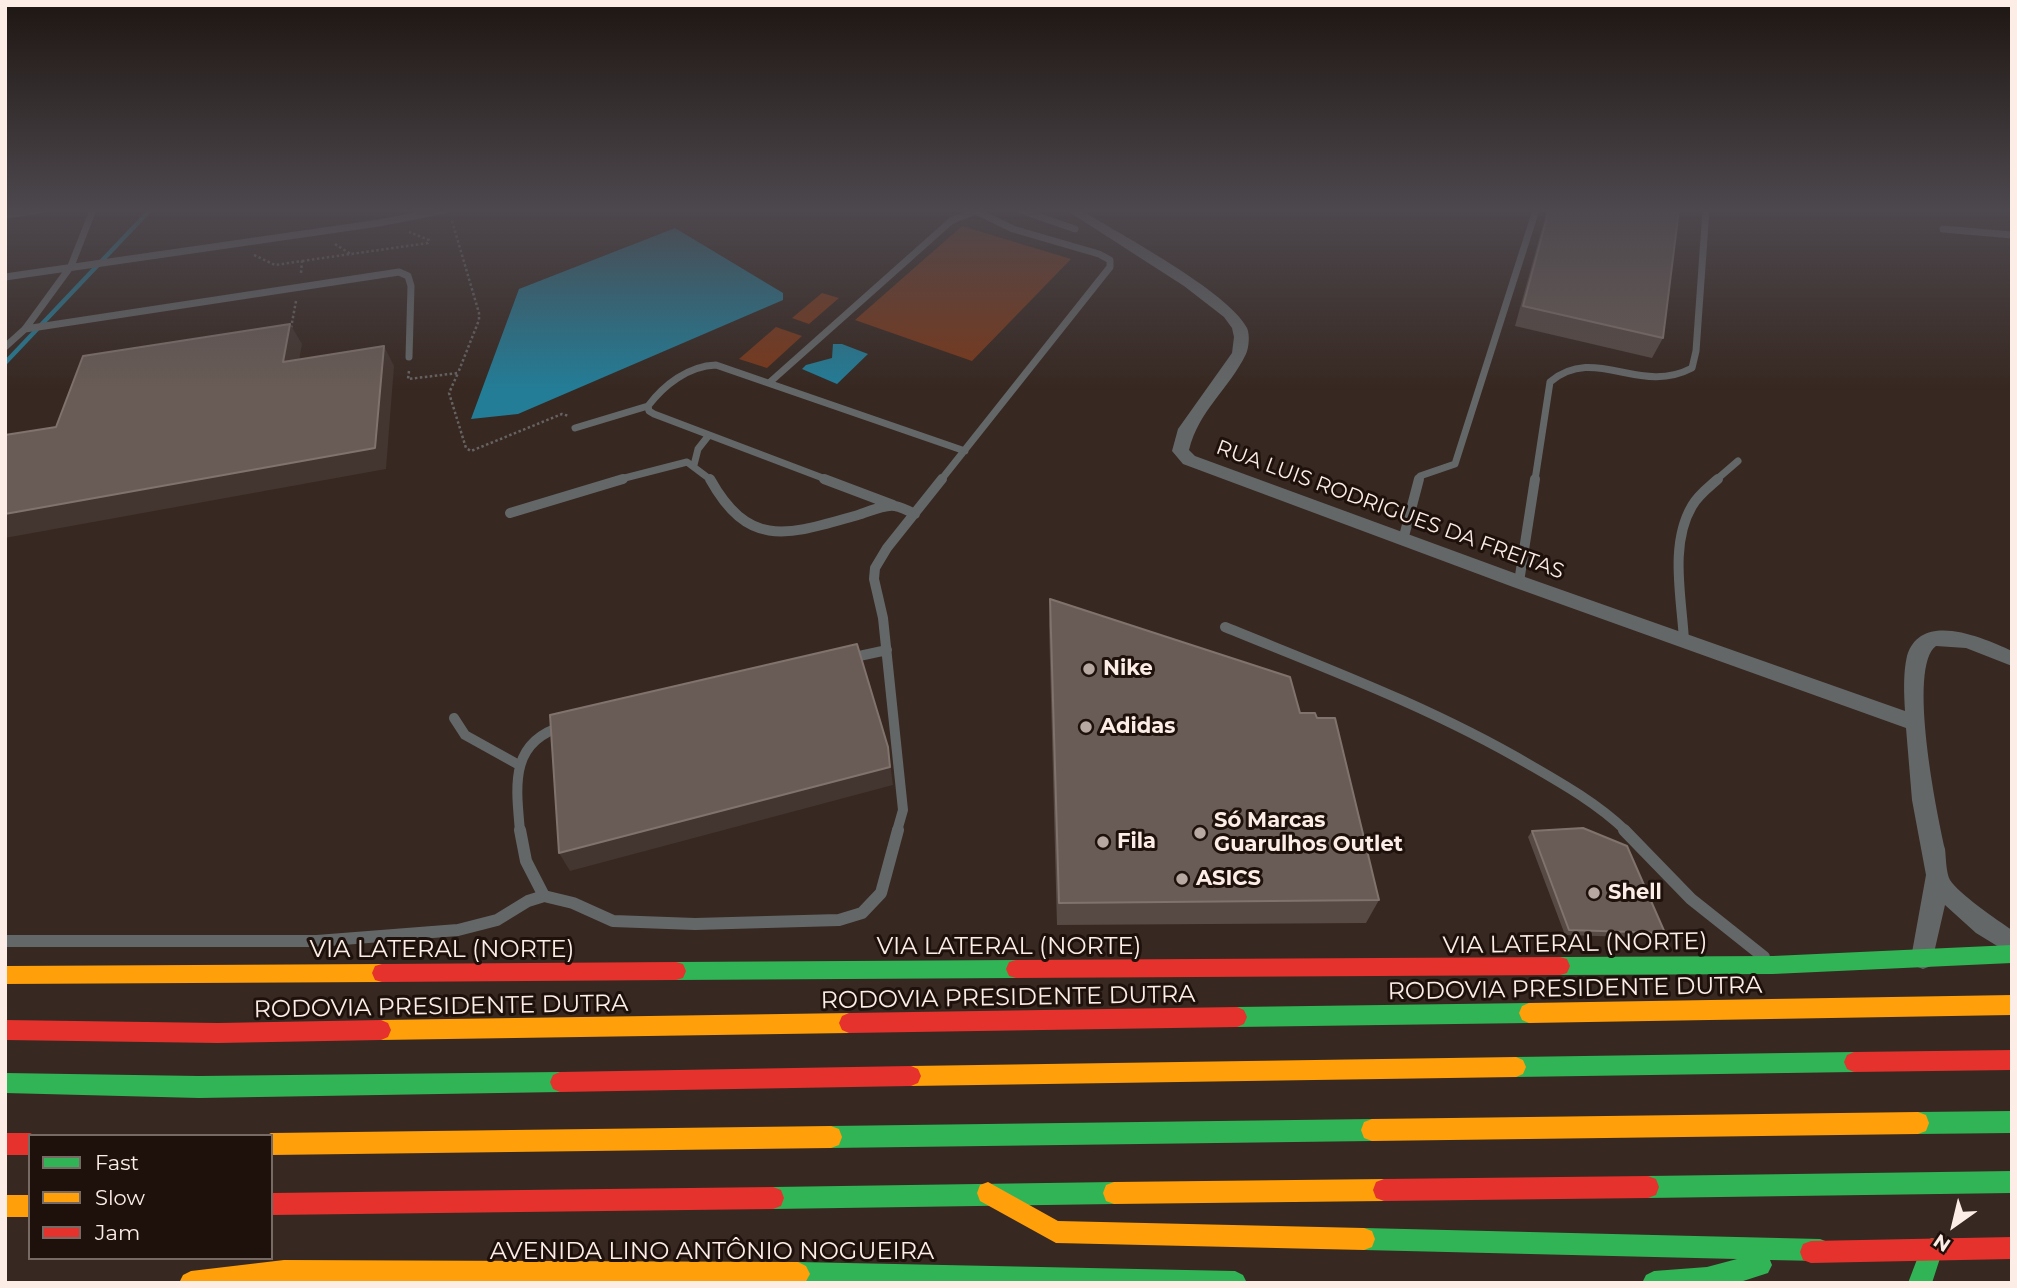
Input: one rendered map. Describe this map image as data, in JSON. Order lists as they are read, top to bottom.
{
  "streets": {
    "main road": ["VIA LATERAL (NORTE)", "RODOVIA PRESIDENTE DUTRA", "AVENIDA LINO ANTÔNIO NOGUEIRA"],
    "street": ["RUA LUIS RODRIGUES DA FREITAS"]
  },
  "places": [
    "Nike",
    "Adidas",
    "Só Marcas Guarulhos Outlet",
    "Fila",
    "ASICS",
    "Shell"
  ],
  "legend": ["Fast", "Slow", "Jam"],
  "north": "bottom left"
}
